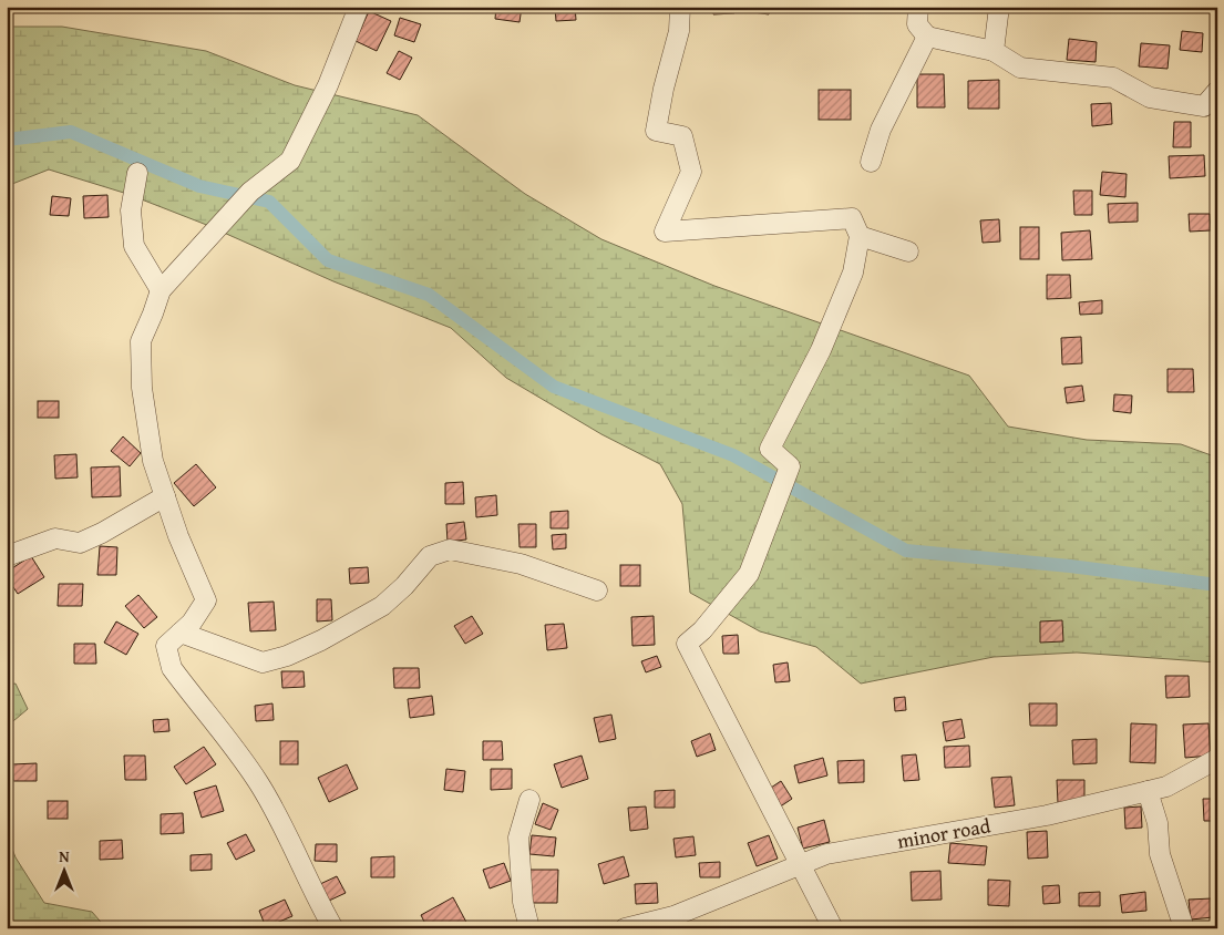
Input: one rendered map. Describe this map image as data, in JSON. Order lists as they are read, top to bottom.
{
  "streets": {
    "street": ["minor road"]
  },
  "north": "top"
}
